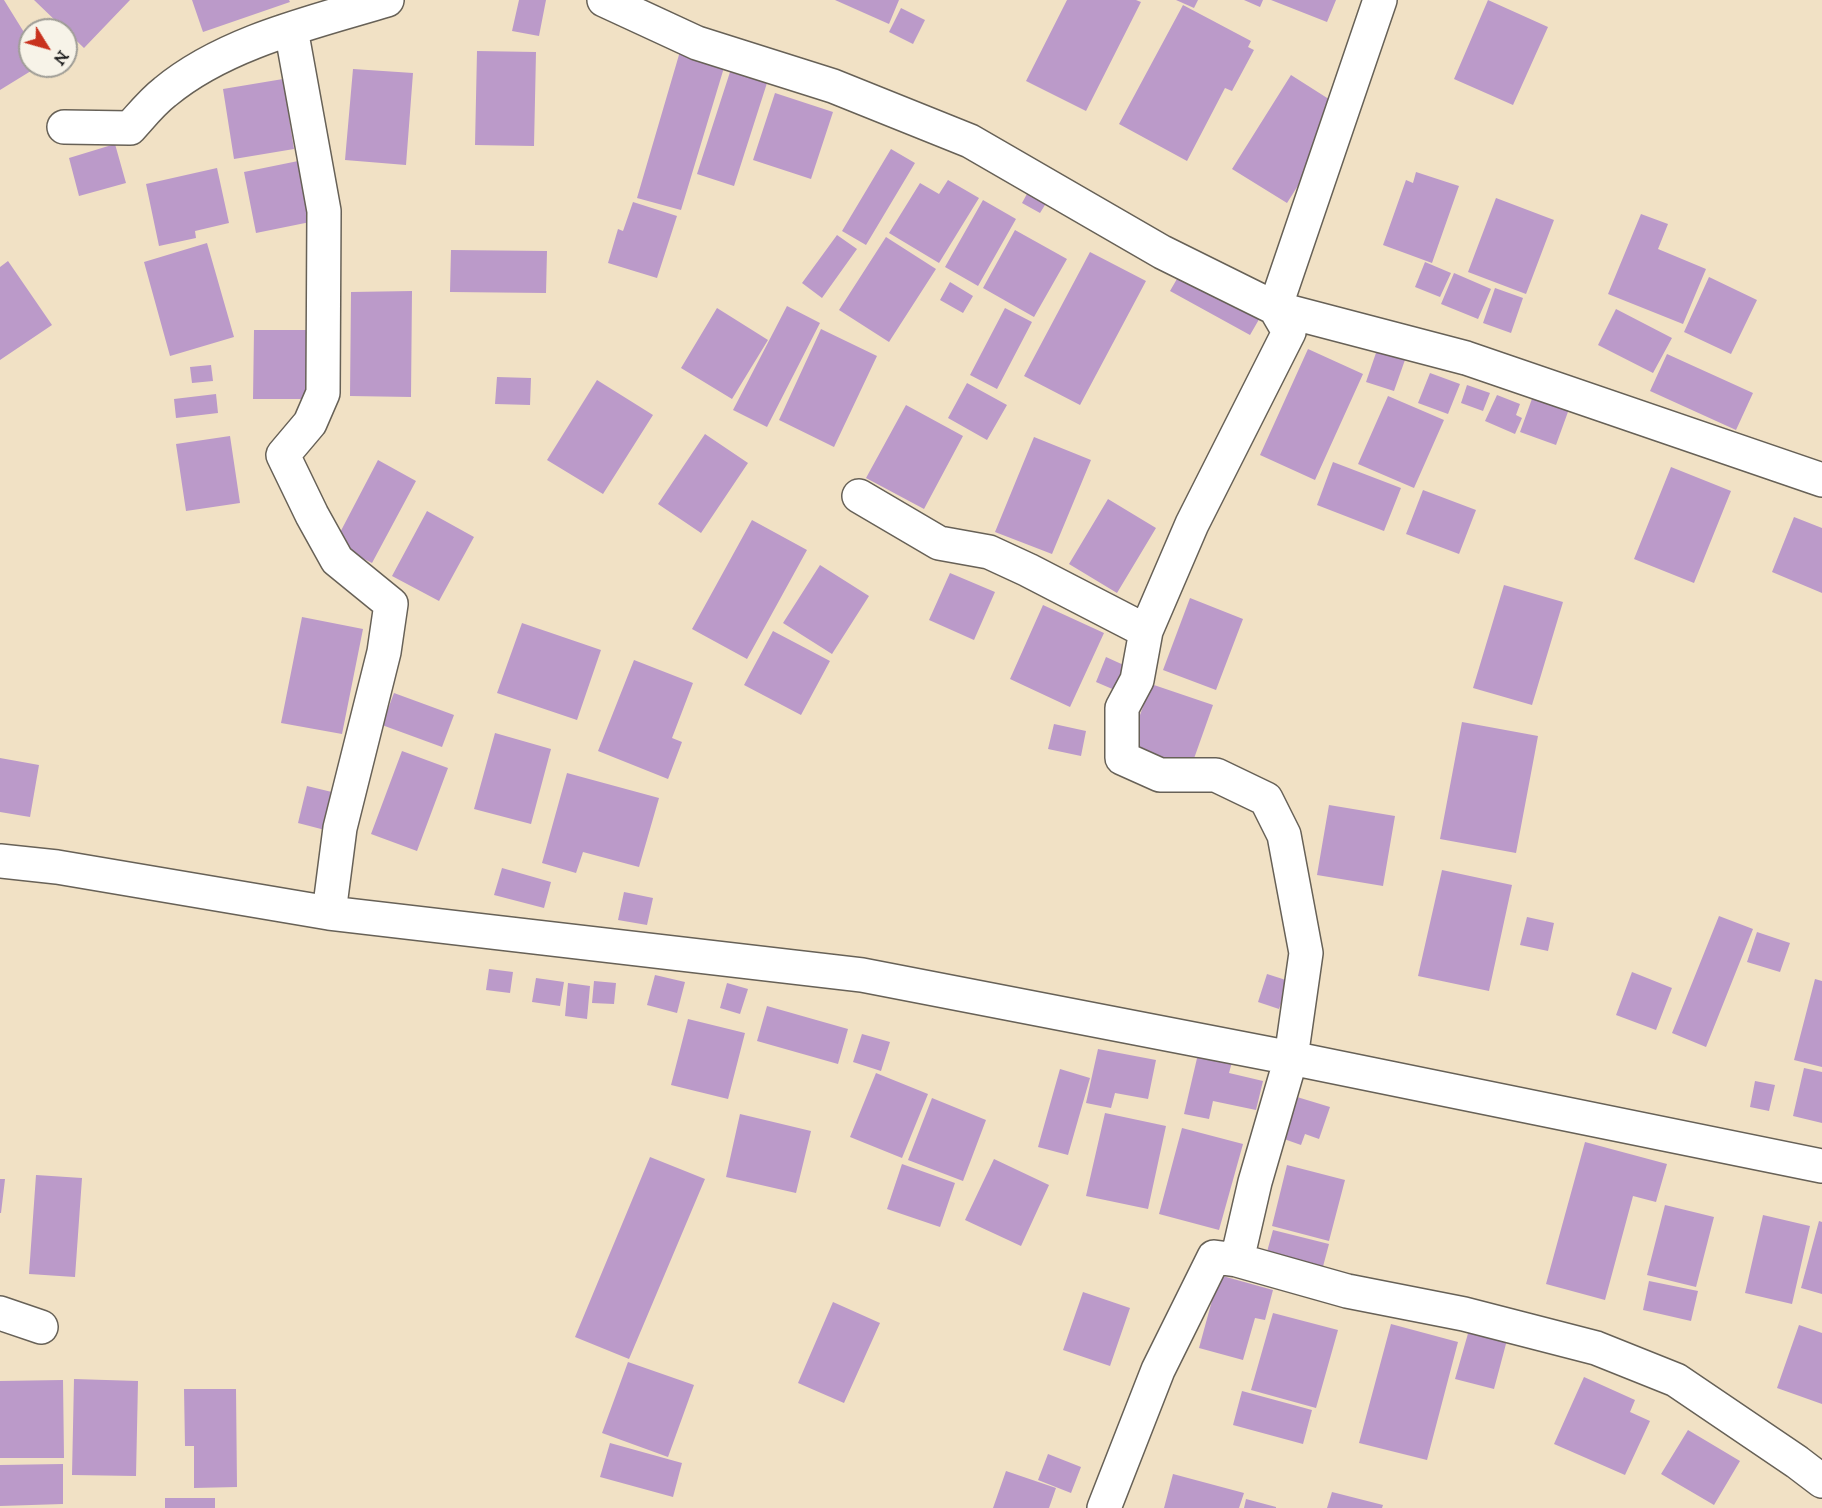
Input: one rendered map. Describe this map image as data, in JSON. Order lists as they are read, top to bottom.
{
  "north": "bottom right"
}
